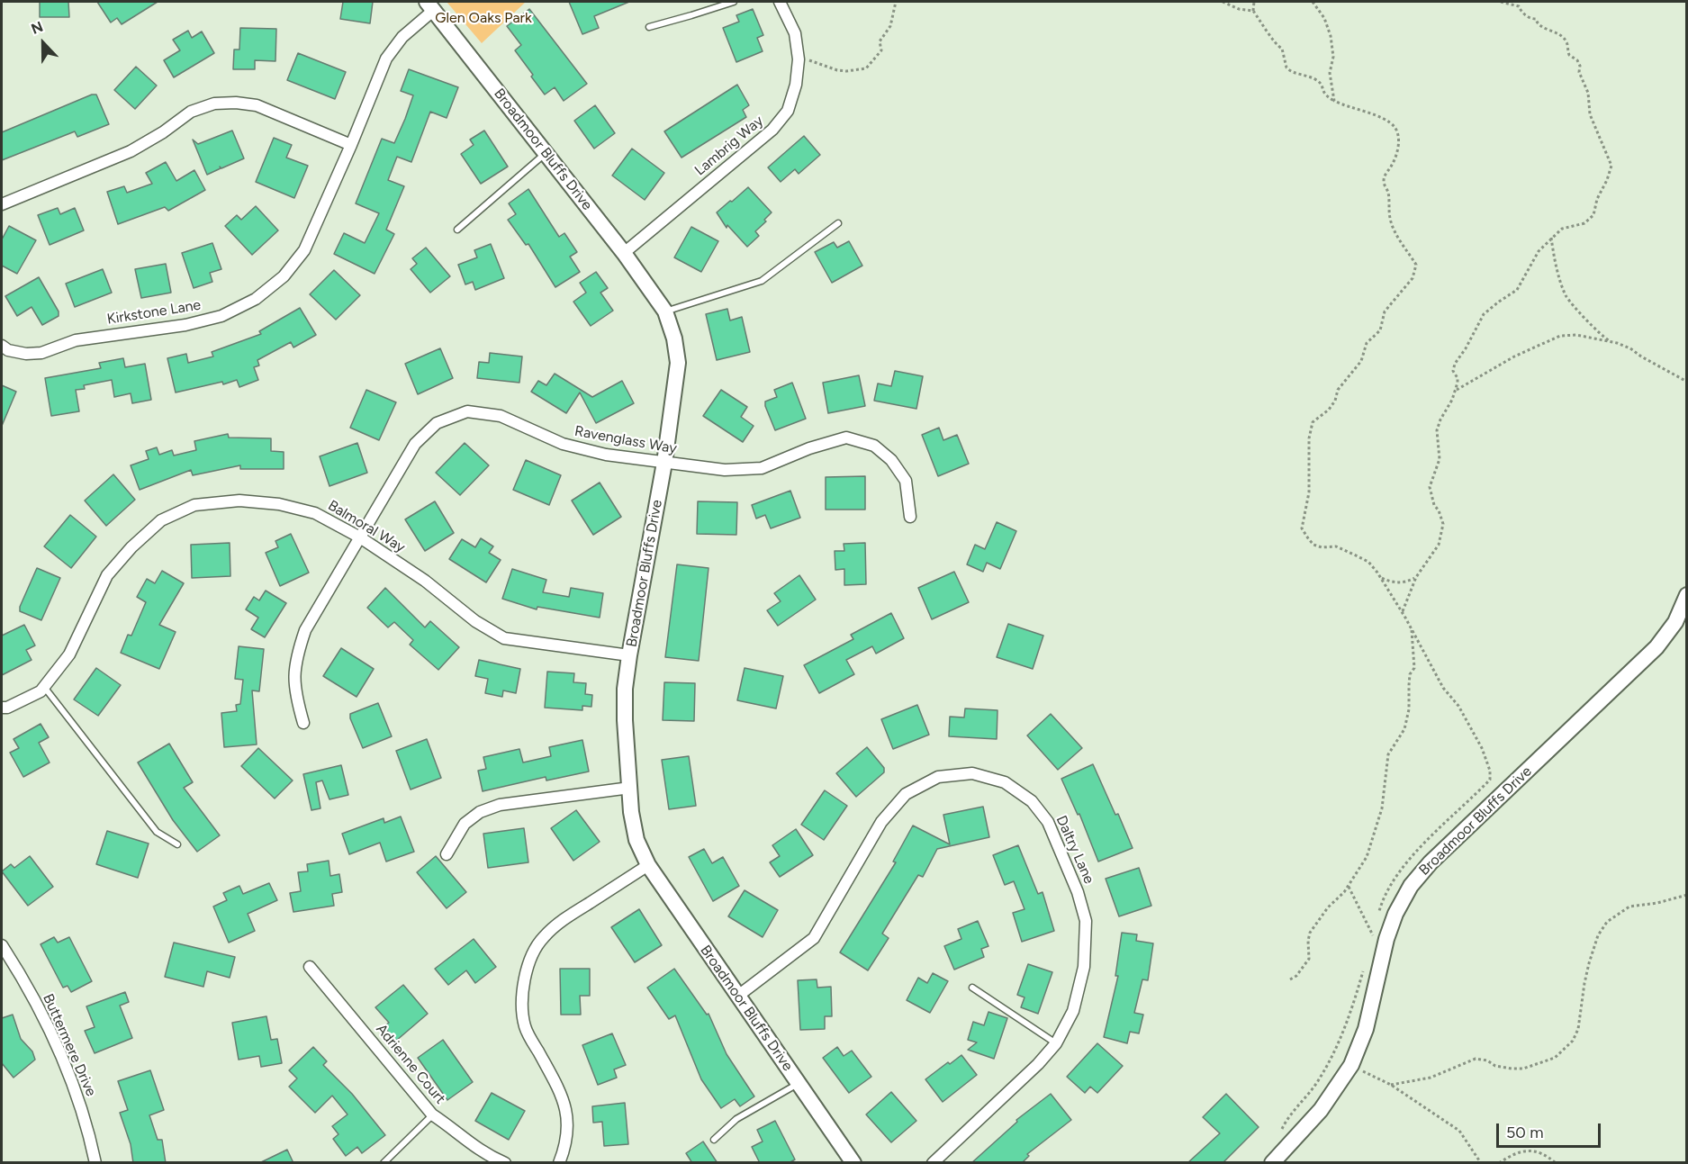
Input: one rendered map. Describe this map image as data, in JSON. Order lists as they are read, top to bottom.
{
  "streets": {
    "street": [
      "Lambrig Way",
      "Broadmoor Bluffs Drive",
      "Kirkstone Lane",
      "Ravenglass Way",
      "Balmoral Way",
      "Daltry Lane",
      "Buttermere Drive",
      "Adrienne Court"
    ]
  },
  "crossings": [
    ["Lambrig Way", "Broadmoor Bluffs Drive"],
    ["Broadmoor Bluffs Drive", "Kirkstone Lane"],
    ["Broadmoor Bluffs Drive", "Ravenglass Way"],
    ["Broadmoor Bluffs Drive", "Balmoral Way"],
    ["Broadmoor Bluffs Drive", "Daltry Lane"],
    ["Ravenglass Way", "Balmoral Way"]
  ],
  "parks": ["Glen Oaks Park"],
  "scale_bar": "50 m",
  "north": "top"
}
